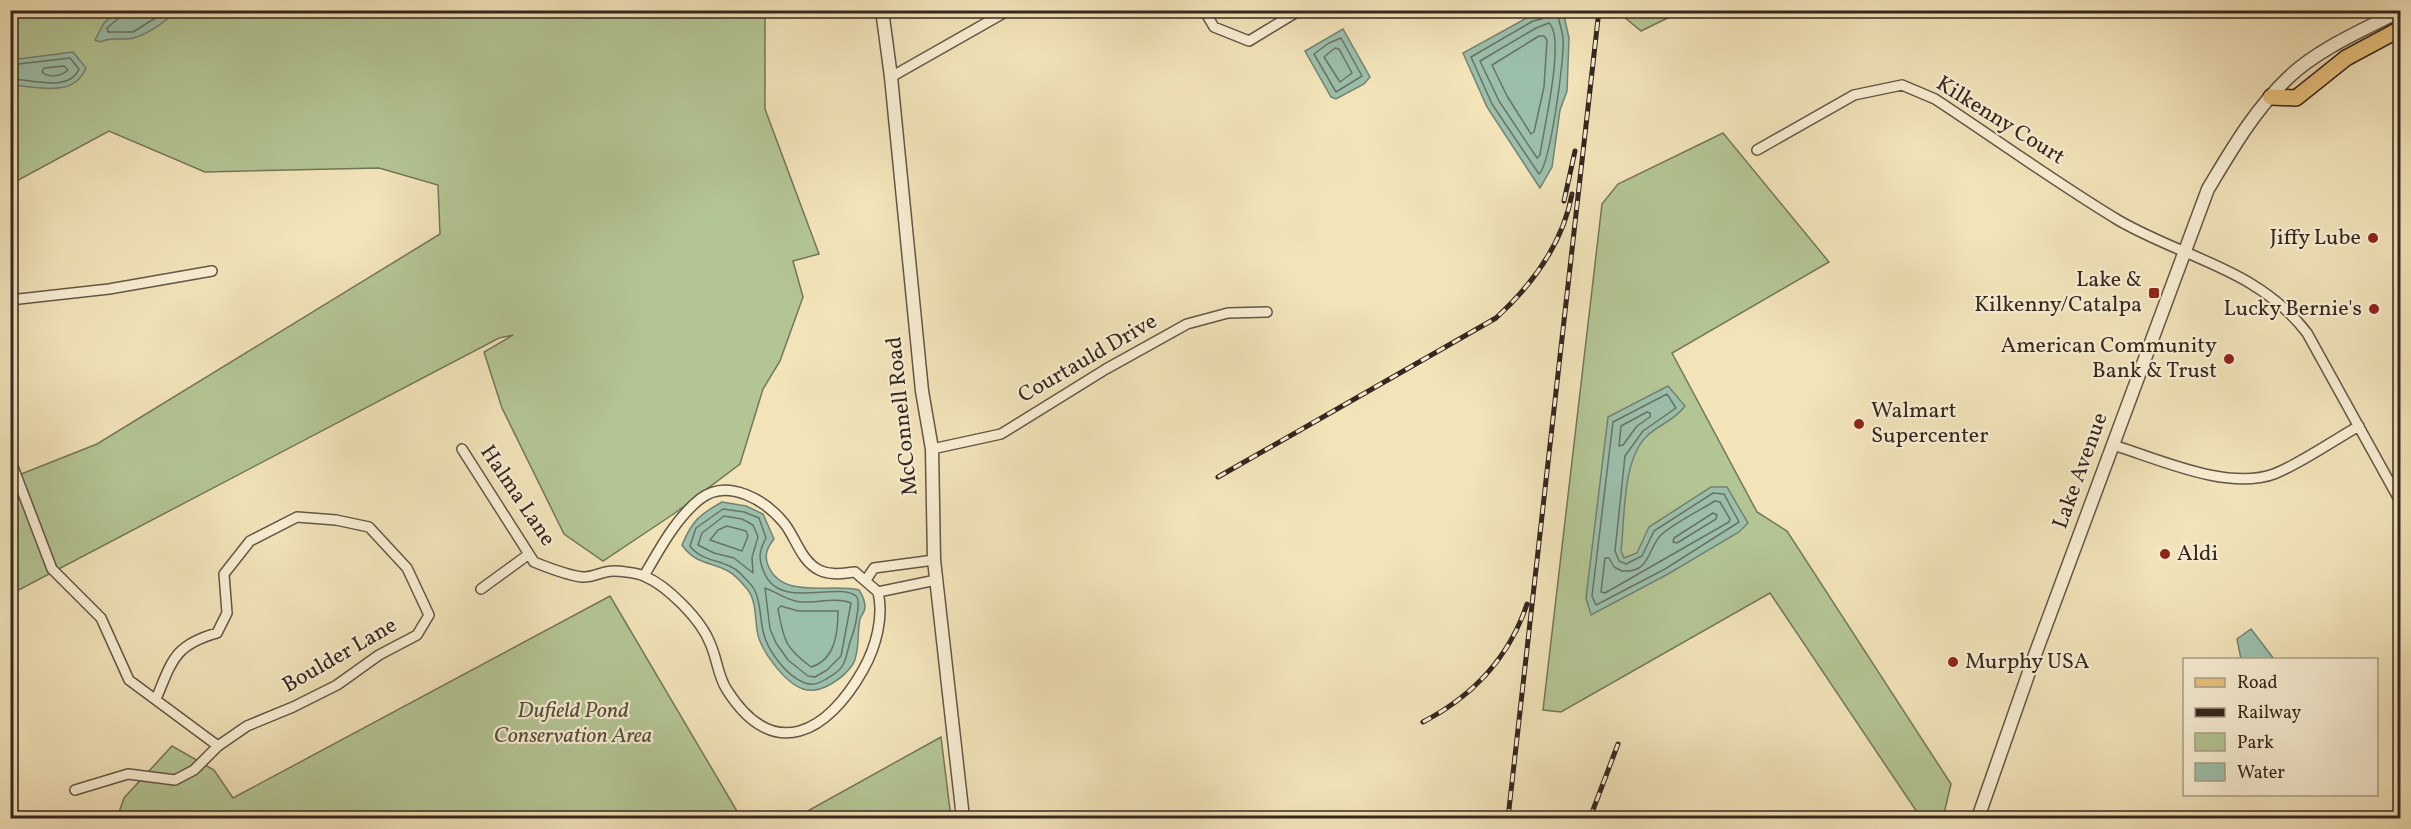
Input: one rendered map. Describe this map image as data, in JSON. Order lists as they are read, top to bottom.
{
  "streets": {
    "street": [
      "Kilkenny Court",
      "Courtauld Drive",
      "McConnell Road",
      "Lake Avenue",
      "Halma Lane",
      "Boulder Lane"
    ]
  },
  "crossings": [
    ["Kilkenny Court", "Lake Avenue"],
    ["Courtauld Drive", "McConnell Road"]
  ],
  "parks": ["Dufield Pond Conservation Area"],
  "places": {
    "other": [
      "Jiffy Lube",
      "Lucky Bernie's",
      "American Community Bank & Trust",
      "Walmart Supercenter",
      "Aldi",
      "Murphy USA"
    ],
    "transit": ["Lake & Kilkenny/Catalpa"]
  },
  "legend": [
    "Road",
    "Railway",
    "Park",
    "Water"
  ]
}
